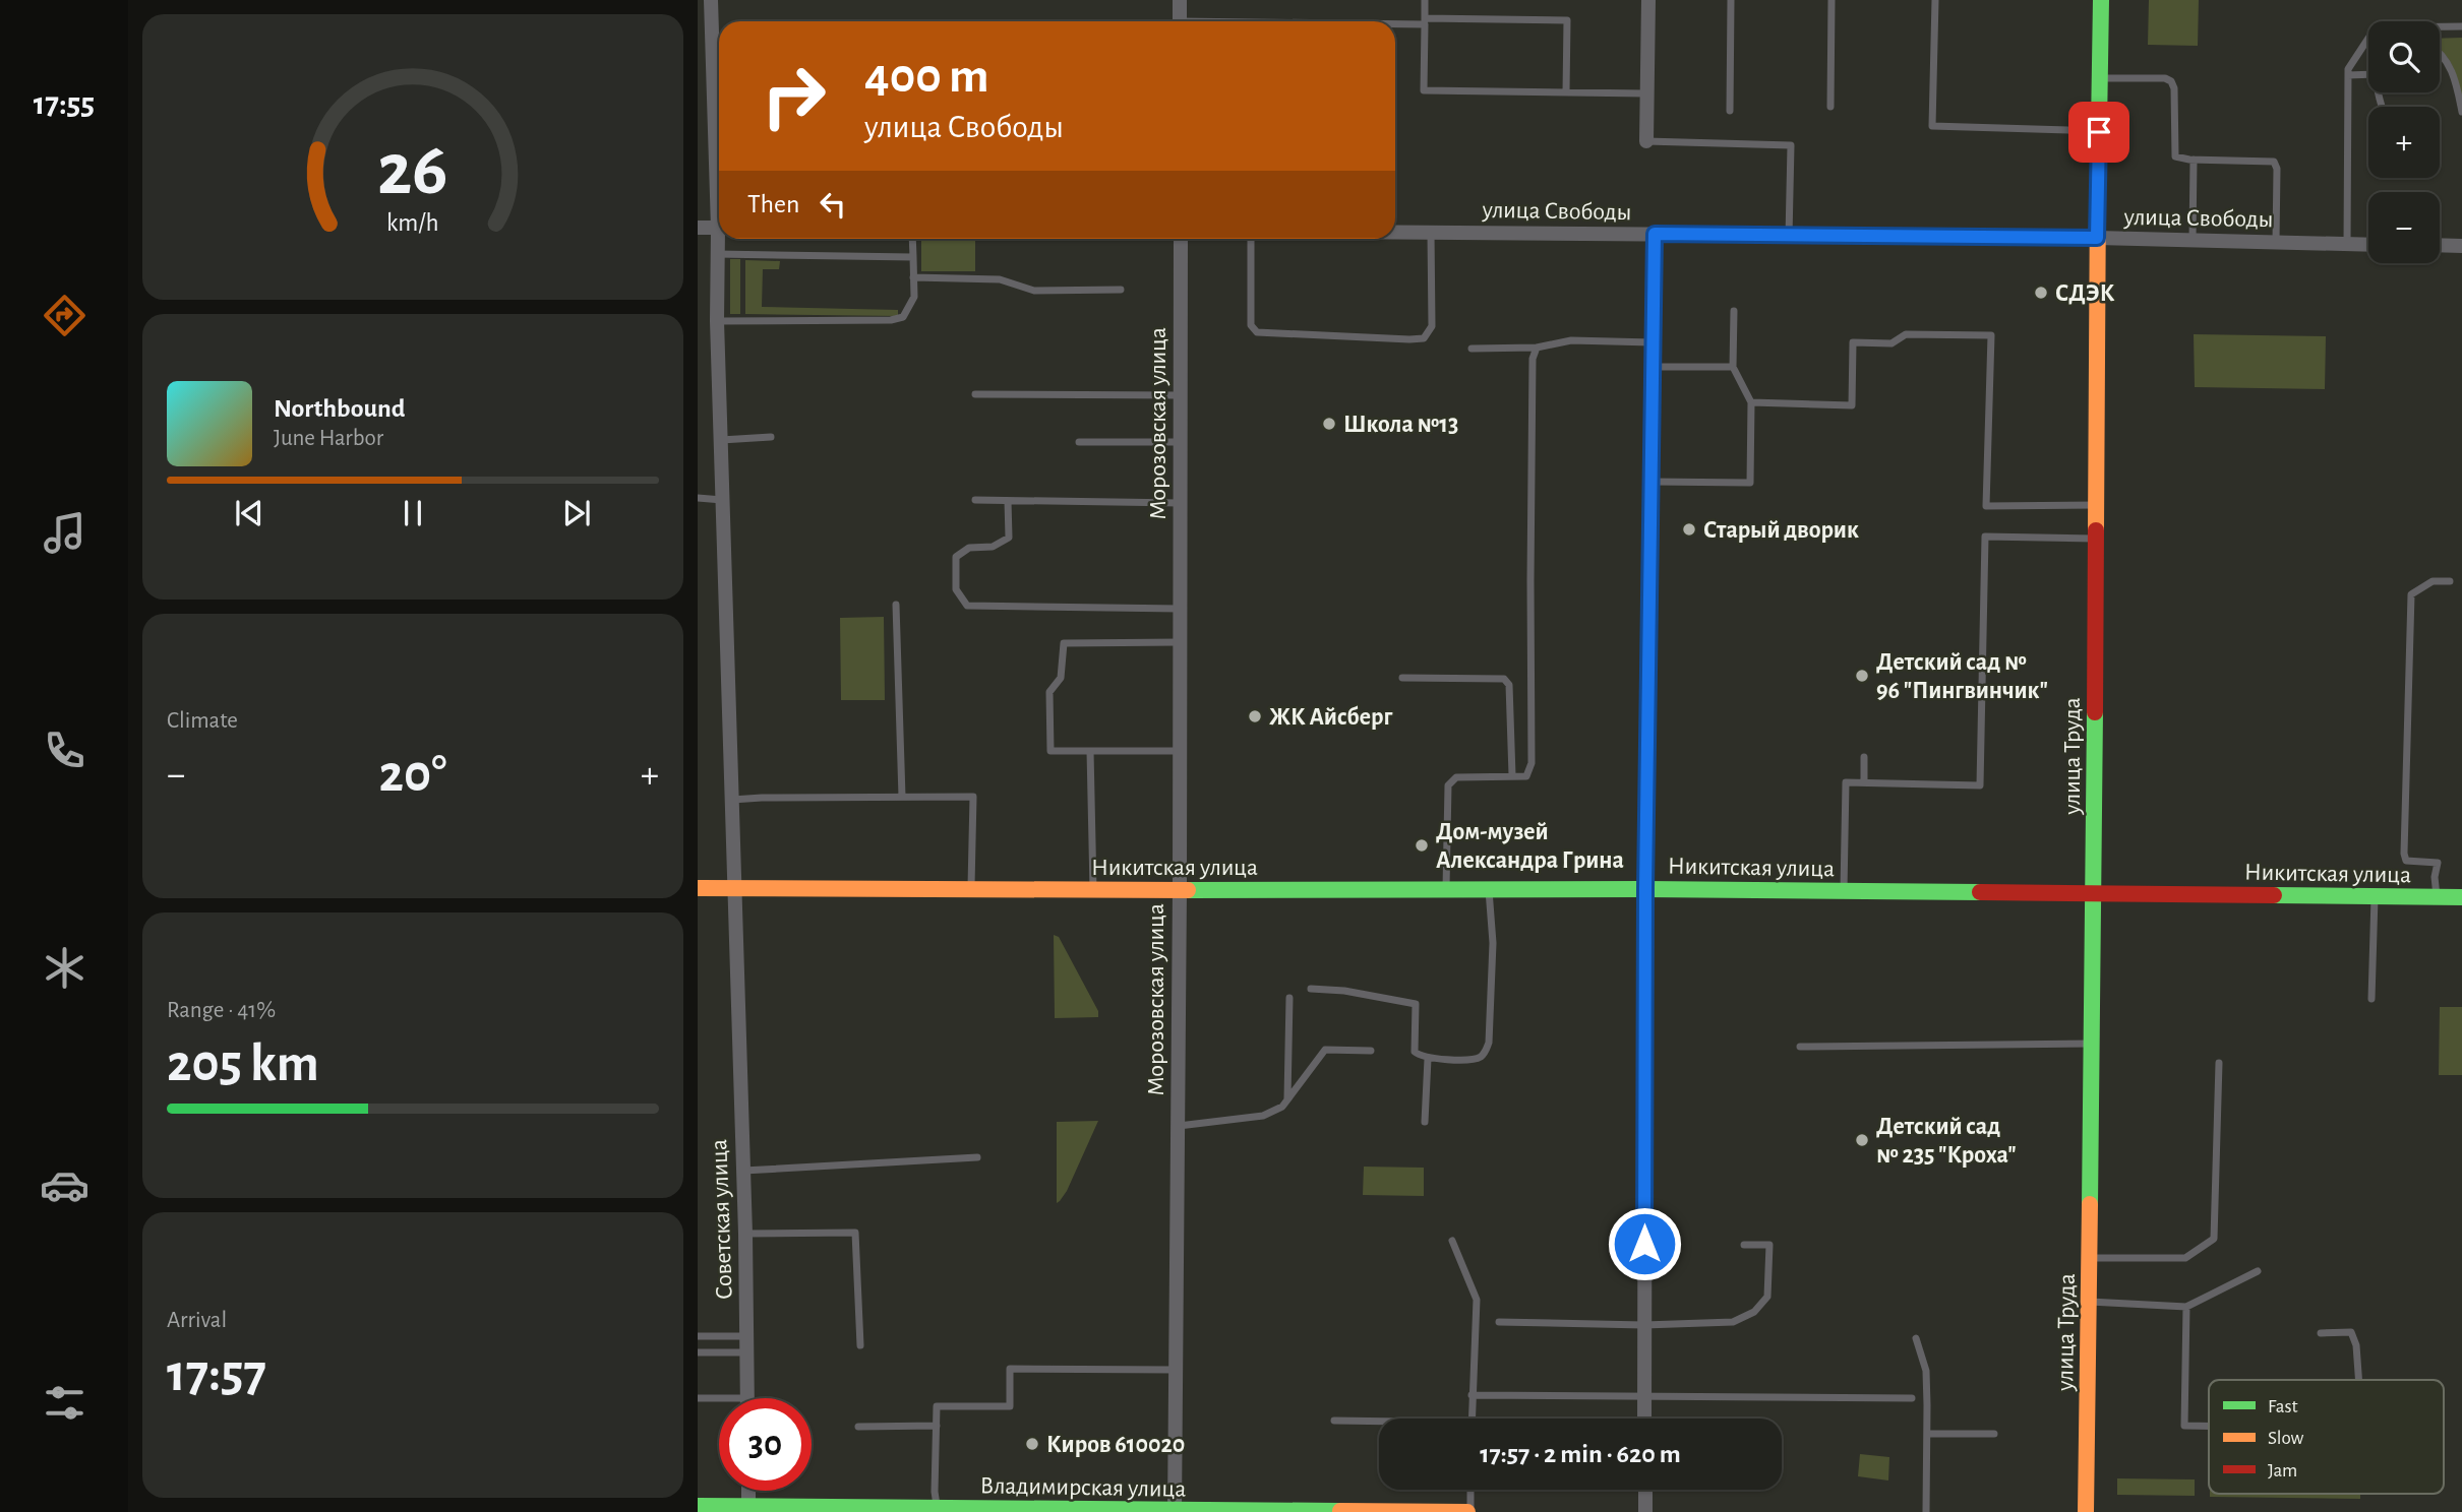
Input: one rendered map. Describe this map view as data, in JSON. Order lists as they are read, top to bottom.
{
  "streets": {
    "street": [
      "улица Свободы",
      "Морозовская улица",
      "улица Труда",
      "Никитская улица",
      "Советская улица",
      "Владимирская улица"
    ]
  },
  "crossings": [
    ["улица Свободы", "улица Труда"],
    ["Морозовская улица", "Никитская улица"],
    ["Морозовская улица", "Владимирская улица"],
    ["улица Труда", "Никитская улица"],
    ["Никитская улица", "Советская улица"]
  ],
  "places": [
    "СДЭК",
    "Школа №13",
    "Старый дворик",
    "Детский сад № 96 \"Пингвинчик\"",
    "ЖК Айсберг",
    "Дом-музей Александра Грина",
    "Детский сад № 235 \"Кроха\"",
    "Киров 610020"
  ],
  "legend": ["Fast", "Slow", "Jam"],
  "page": {
    "tabs": "17:55",
    "map_buttons": ["+", "−"],
    "turn": ["400 m", "улица Свободы"],
    "then": "Then",
    "song": ["Northbound", "June Harbor"],
    "tile": [
      "Climate",
      ["Range · 41%", "205 km"],
      ["Arrival", "17:57"]
    ],
    "heat": ["−", "20°", "+"],
    "limit": "30",
    "trip": "17:57 · 2 min · 620 m",
    "gauge": ["26", "km/h"]
  }
}
